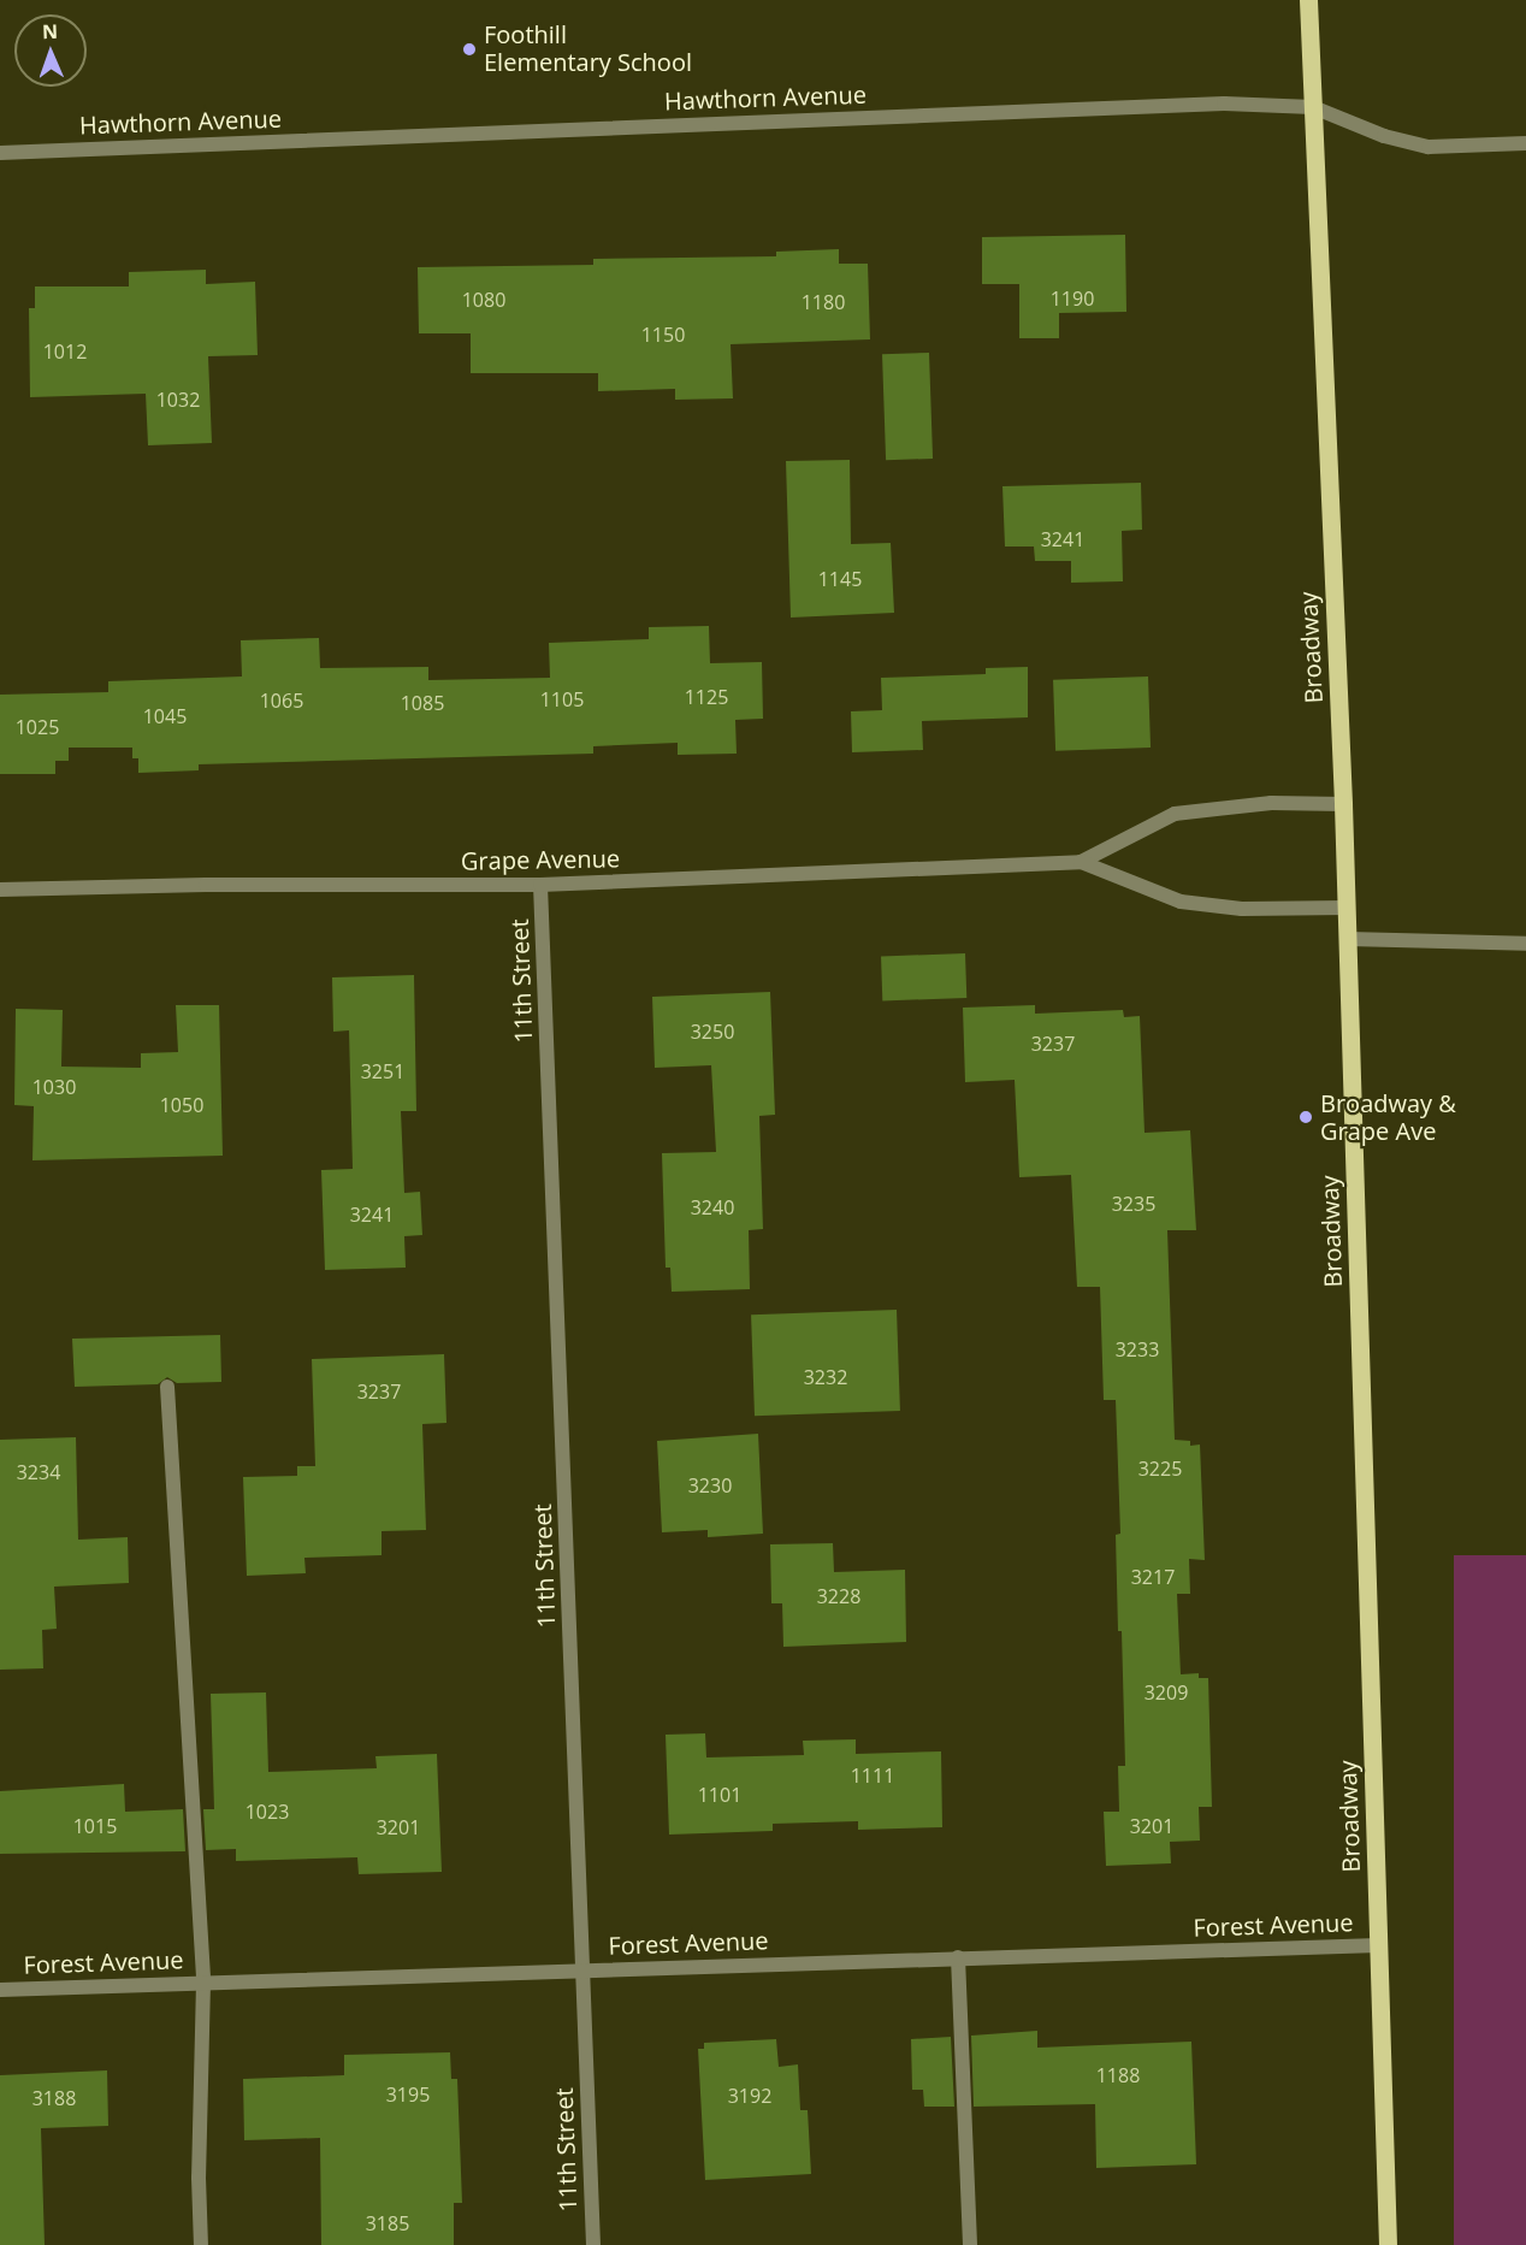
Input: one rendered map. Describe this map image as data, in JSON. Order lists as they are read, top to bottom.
{
  "streets": {
    "main road": ["Broadway"],
    "street": [
      "Hawthorn Avenue",
      "Grape Avenue",
      "11th Street",
      "Forest Avenue"
    ]
  },
  "crossings": [
    ["Hawthorn Avenue", "Broadway"],
    ["Broadway", "Grape Avenue"],
    ["Broadway", "Forest Avenue"],
    ["Grape Avenue", "11th Street"],
    ["11th Street", "Forest Avenue"]
  ],
  "places": ["Foothill Elementary School", "Broadway & Grape Ave"],
  "house_numbers": [
    "1190",
    "1080",
    "1180",
    "1150",
    "1012",
    "1032",
    "3241",
    "1145",
    "1125",
    "1105",
    "1065",
    "1085",
    "1045",
    "1025",
    "3250",
    "3237",
    "3251",
    "1030",
    "1050",
    "3235",
    "3240",
    "3241",
    "3233",
    "3232",
    "3237",
    "3225",
    "3234",
    "3230",
    "3217",
    "3228",
    "3209",
    "1111",
    "1101",
    "1023",
    "1015",
    "3201",
    "3201",
    "1188",
    "3195",
    "3192",
    "3188",
    "3185"
  ],
  "north": "top"
}
